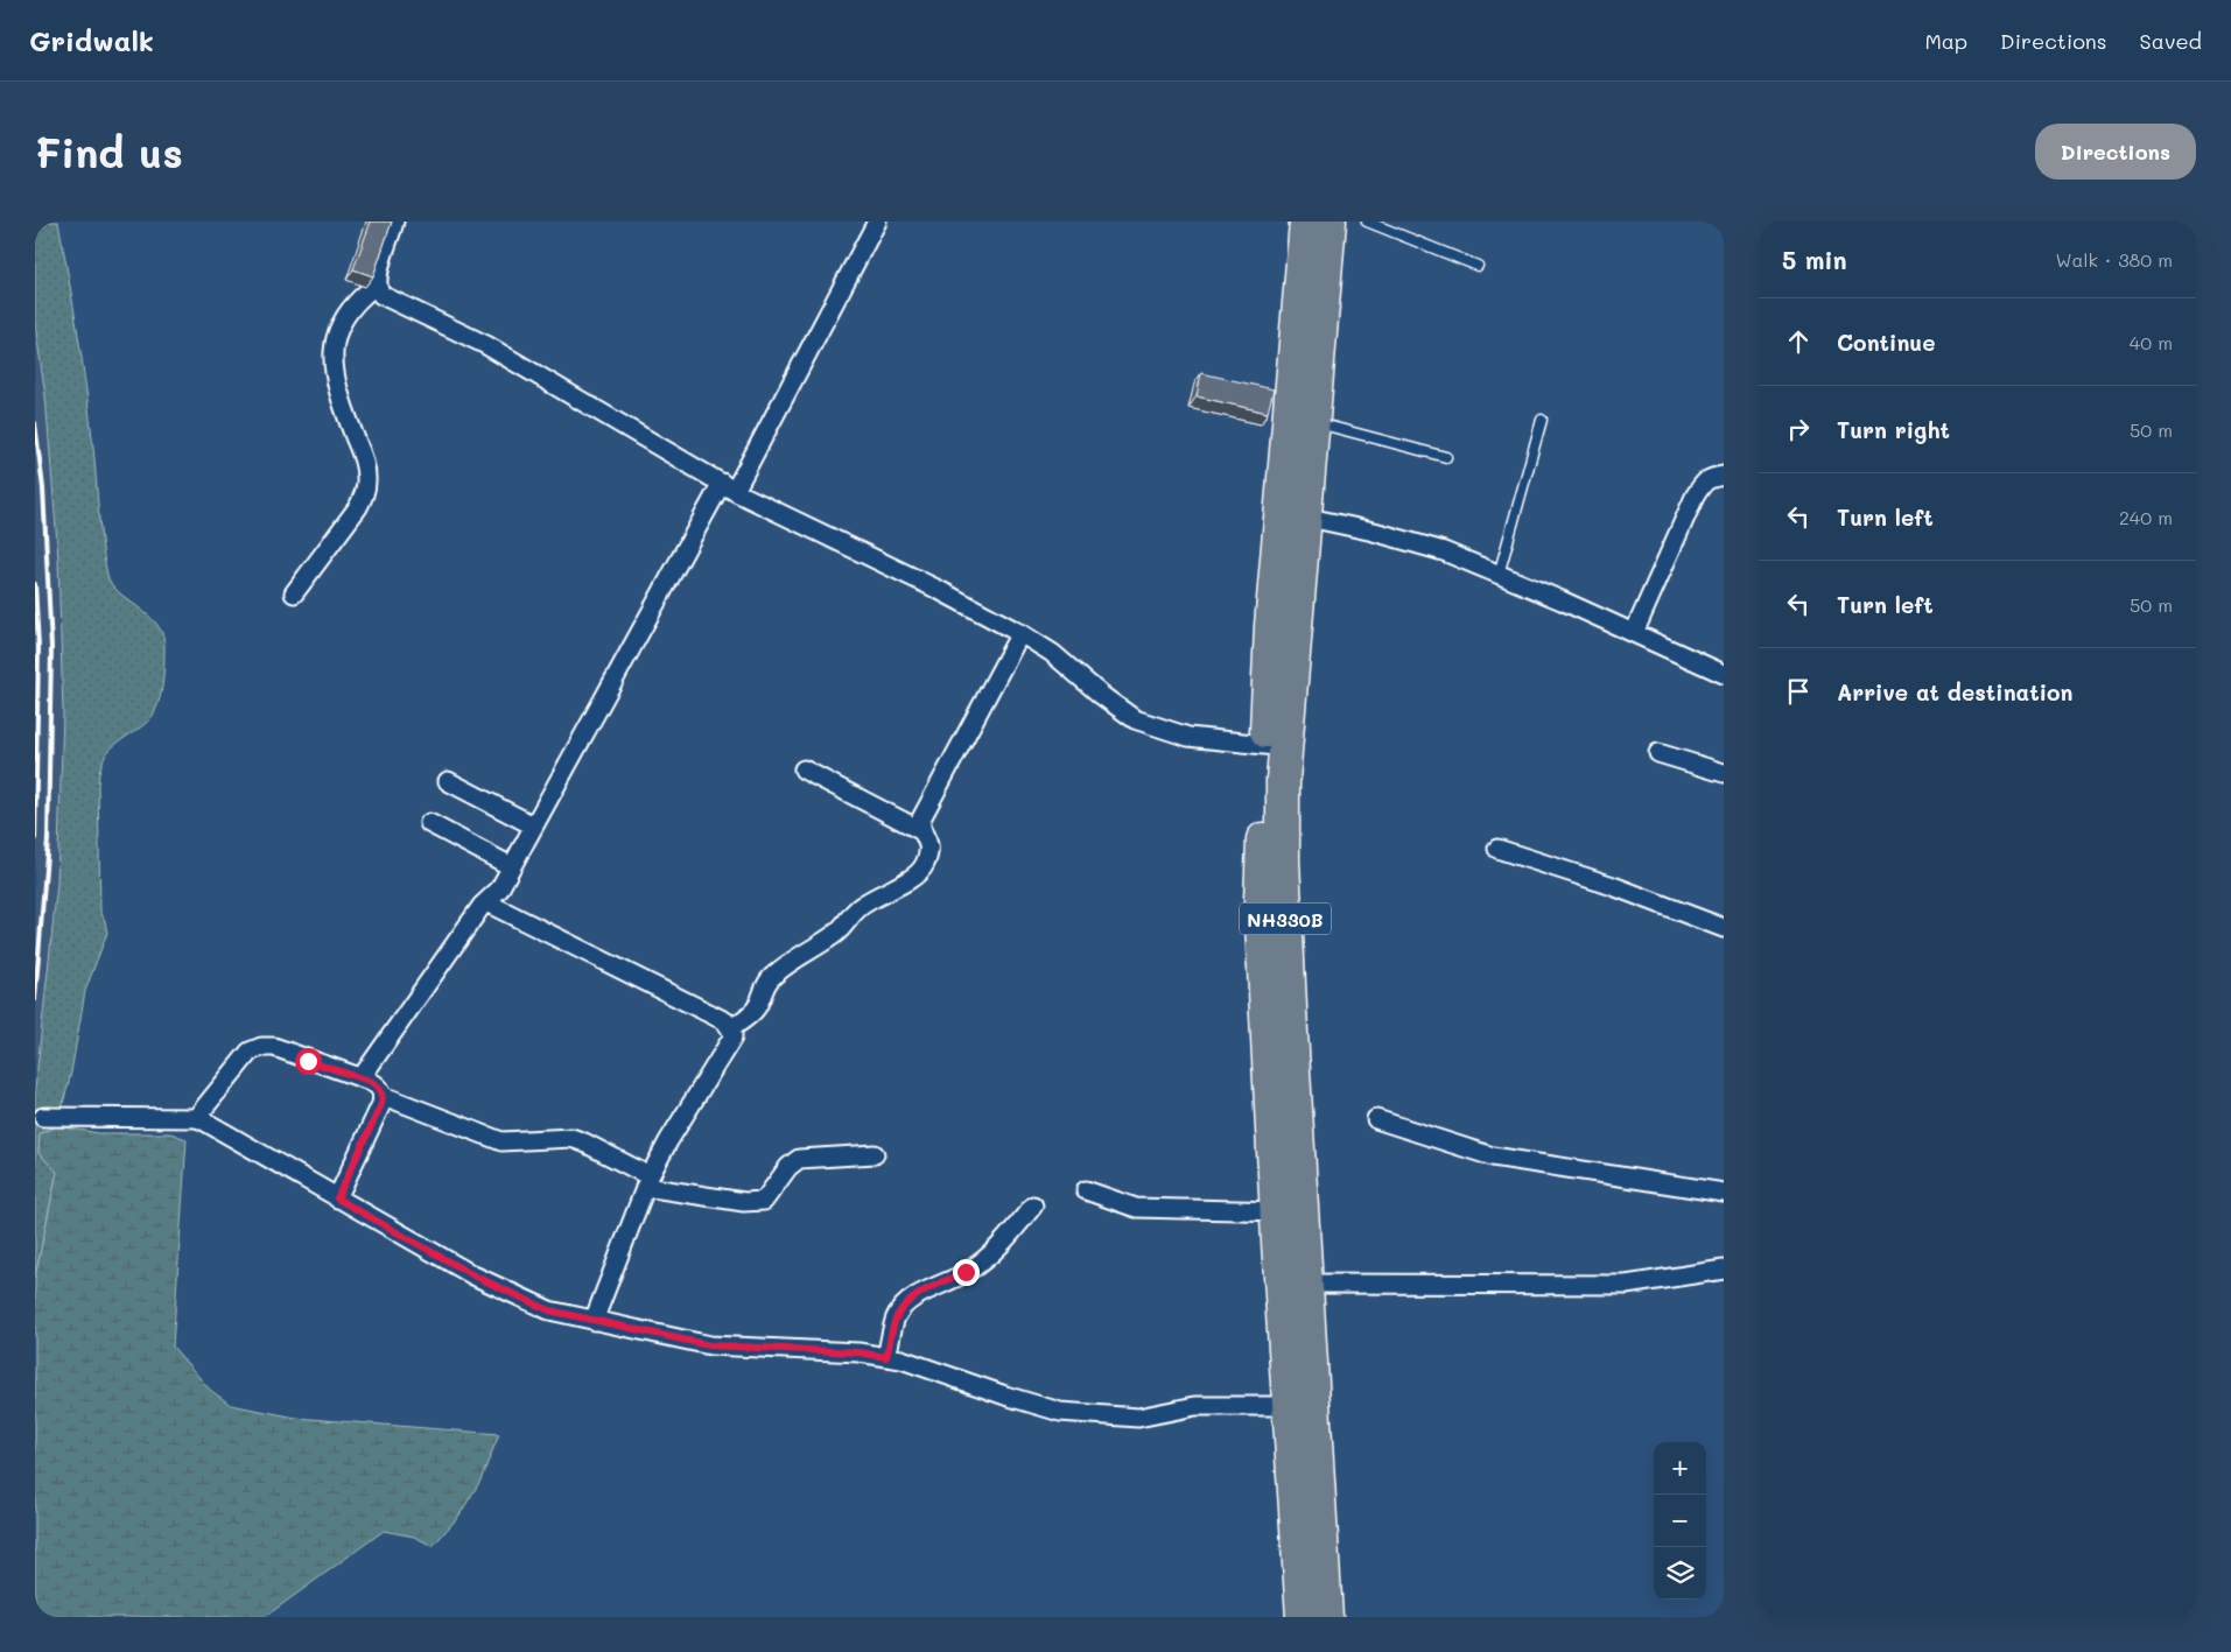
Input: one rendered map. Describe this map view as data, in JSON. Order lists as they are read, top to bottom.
{
  "streets": {
    "highway": ["NH330B"]
  },
  "page": {
    "header": "Gridwalk",
    "nav": ["Map", "Directions", "Saved"],
    "buttons": "Directions",
    "title": "Find us",
    "heading": ["5 min", "Walk · 380 m"],
    "list": [
      ["Continue", "40 m"],
      ["Turn right", "50 m"],
      ["Turn left", "240 m"],
      ["Turn left", "50 m"],
      "Arrive at destination"
    ],
    "map_buttons": ["+", "−"]
  }
}
